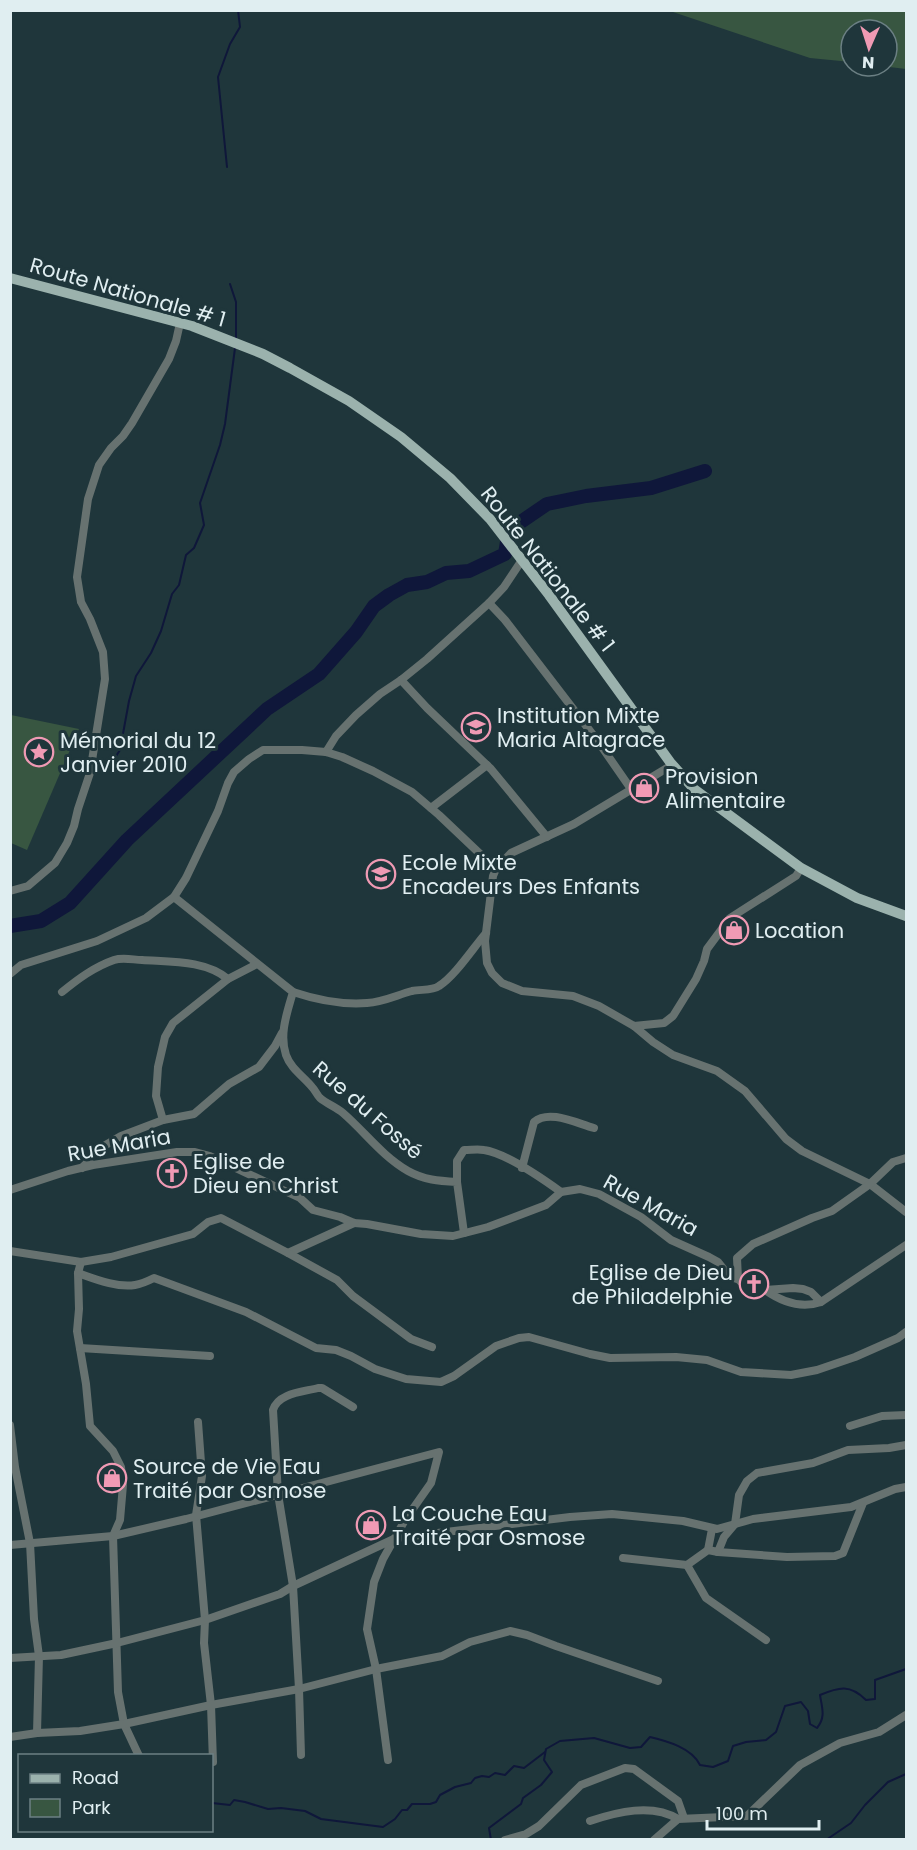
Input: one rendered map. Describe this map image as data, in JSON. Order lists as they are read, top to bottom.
{
  "streets": {
    "main road": ["Route Nationale # 1"],
    "street": ["Rue du Fossé", "Rue Maria"]
  },
  "places": {
    "school or university": ["Institution Mixte Maria Altagrace", "Ecole Mixte Encadeurs Des Enfants"],
    "place": ["Mémorial du 12 Janvier 2010"],
    "shop": [
      "Provision Alimentaire",
      "Location",
      "Source de Vie Eau Traité par Osmose",
      "La Couche Eau Traité par Osmose"
    ],
    "church": ["Eglise de Dieu en Christ", "Eglise de Dieu de Philadelphie"]
  },
  "legend": ["Road", "Park"],
  "scale_bar": "100 m",
  "north": "bottom"
}
